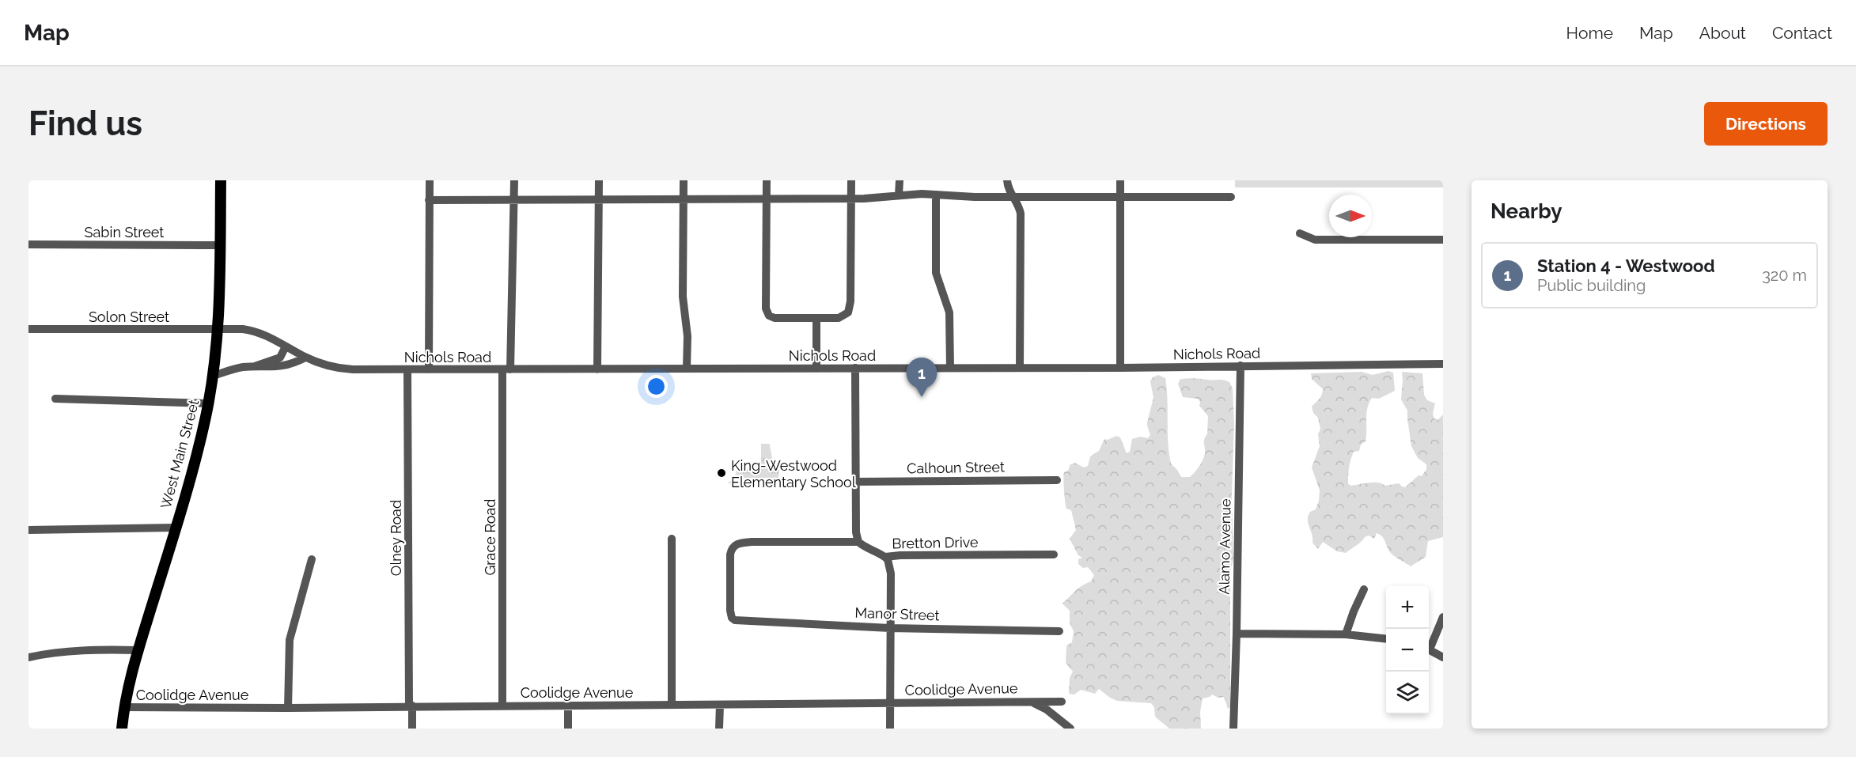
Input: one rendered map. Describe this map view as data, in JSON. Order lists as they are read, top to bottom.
{
  "streets": {
    "main road": ["West Main Street"],
    "street": [
      "Sabin Street",
      "Solon Street",
      "Nichols Road",
      "Calhoun Street",
      "Grace Road",
      "Olney Road",
      "Bretton Drive",
      "Alamo Avenue",
      "Manor Street",
      "Coolidge Avenue"
    ]
  },
  "crossings": [
    ["Sabin Street", "West Main Street"],
    ["Solon Street", "Nichols Road"],
    ["Solon Street", "West Main Street"],
    ["Nichols Road", "Grace Road"],
    ["Nichols Road", "Olney Road"],
    ["Nichols Road", "Alamo Avenue"],
    ["West Main Street", "Coolidge Avenue"],
    ["Grace Road", "Coolidge Avenue"],
    ["Olney Road", "Coolidge Avenue"],
    ["Bretton Drive", "Manor Street"]
  ],
  "places": ["King-Westwood Elementary School"],
  "north": "right",
  "page": {
    "header": "Map",
    "nav": [
      "Home",
      "Map",
      "About",
      "Contact"
    ],
    "buttons": "Directions",
    "title": "Find us",
    "heading": "Nearby",
    "list": [
      {
        "mark": "1",
        "name": "Station 4 - Westwood",
        "note": "Public building",
        "value": "320 m"
      }
    ],
    "pins": "1",
    "map_buttons": ["+", "−"]
  }
}
